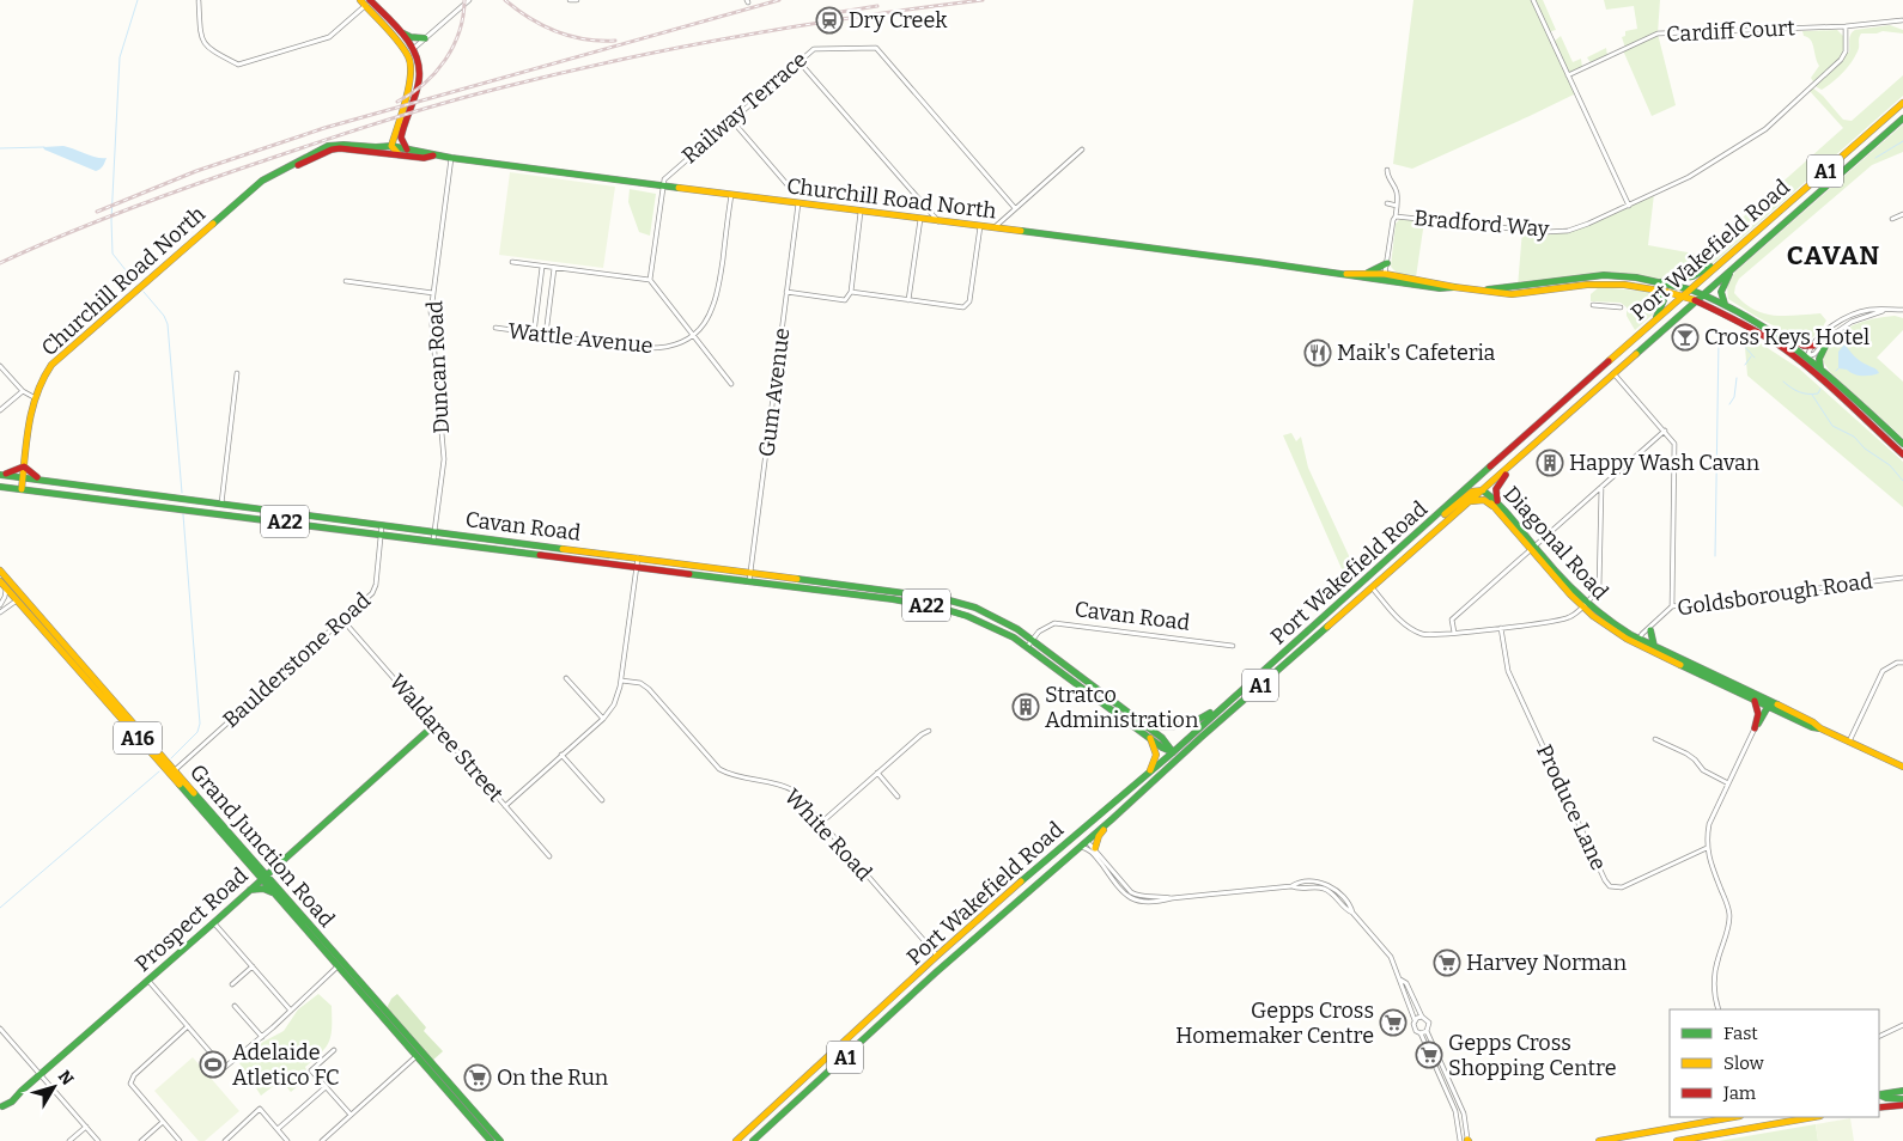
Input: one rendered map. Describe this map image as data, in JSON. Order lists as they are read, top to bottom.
{
  "streets": {
    "main road": [
      "A1",
      "Churchill Road North",
      "Port Wakefield Road",
      "A22",
      "Cavan Road",
      "Diagonal Road",
      "A16",
      "Grand Junction Road",
      "Prospect Road"
    ],
    "street": [
      "Cardiff Court",
      "Railway Terrace",
      "Bradford Way",
      "Wattle Avenue",
      "Duncan Road",
      "Gum Avenue",
      "Goldsborough Road",
      "Baulderstone Road",
      "Waldaree Street",
      "Produce Lane",
      "White Road"
    ]
  },
  "crossings": [
    ["Cardiff Court", "Bradford Way"],
    ["Railway Terrace", "Churchill Road North"],
    ["Churchill Road North", "Bradford Way"],
    ["Churchill Road North", "Port Wakefield Road"],
    ["Churchill Road North", "Duncan Road"],
    ["Churchill Road North", "Gum Avenue"],
    ["Churchill Road North", "Cavan Road"],
    ["Port Wakefield Road", "Cavan Road"],
    ["Port Wakefield Road", "Diagonal Road"],
    ["Port Wakefield Road", "White Road"],
    ["Duncan Road", "Cavan Road"],
    ["Gum Avenue", "Cavan Road"],
    ["Cavan Road", "Baulderstone Road"],
    ["Diagonal Road", "Goldsborough Road"],
    ["Baulderstone Road", "Waldaree Street"],
    ["Baulderstone Road", "Grand Junction Road"],
    ["Waldaree Street", "Prospect Road"],
    ["Grand Junction Road", "Prospect Road"]
  ],
  "districts": ["CAVAN"],
  "places": {
    "station": ["Dry Creek"],
    "bar": ["Cross Keys Hotel"],
    "restaurant": ["Maik's Cafeteria"],
    "building": ["Happy Wash Cavan", "Stratco Administration"],
    "supermarket": [
      "Harvey Norman",
      "Gepps Cross Homemaker Centre",
      "Gepps Cross Shopping Centre",
      "On the Run"
    ],
    "sports": ["Adelaide Atletico FC"]
  },
  "legend": ["Fast", "Slow", "Jam"],
  "north": "top right"
}
